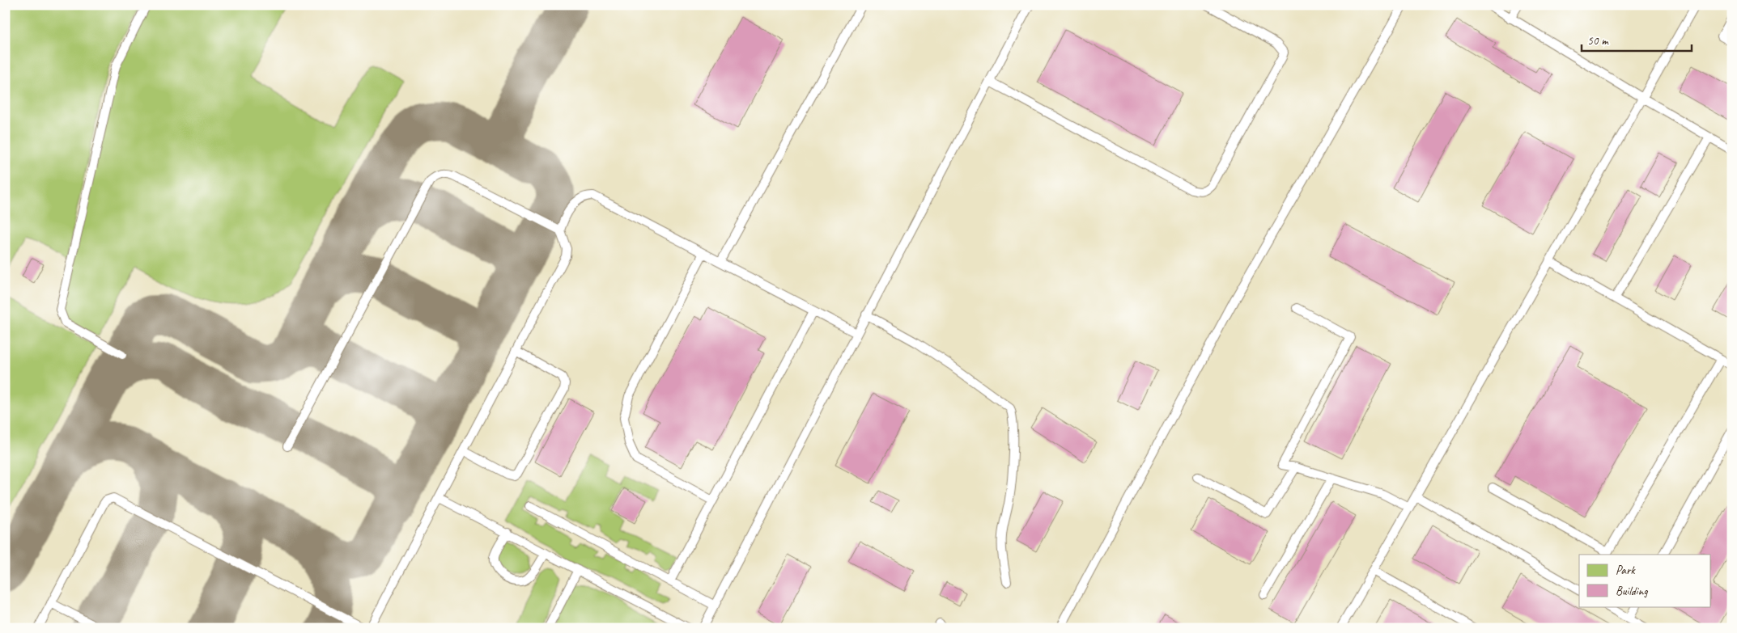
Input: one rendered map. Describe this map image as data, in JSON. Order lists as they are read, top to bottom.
{
  "legend": ["Park", "Building"],
  "scale_bar": "50 m"
}
